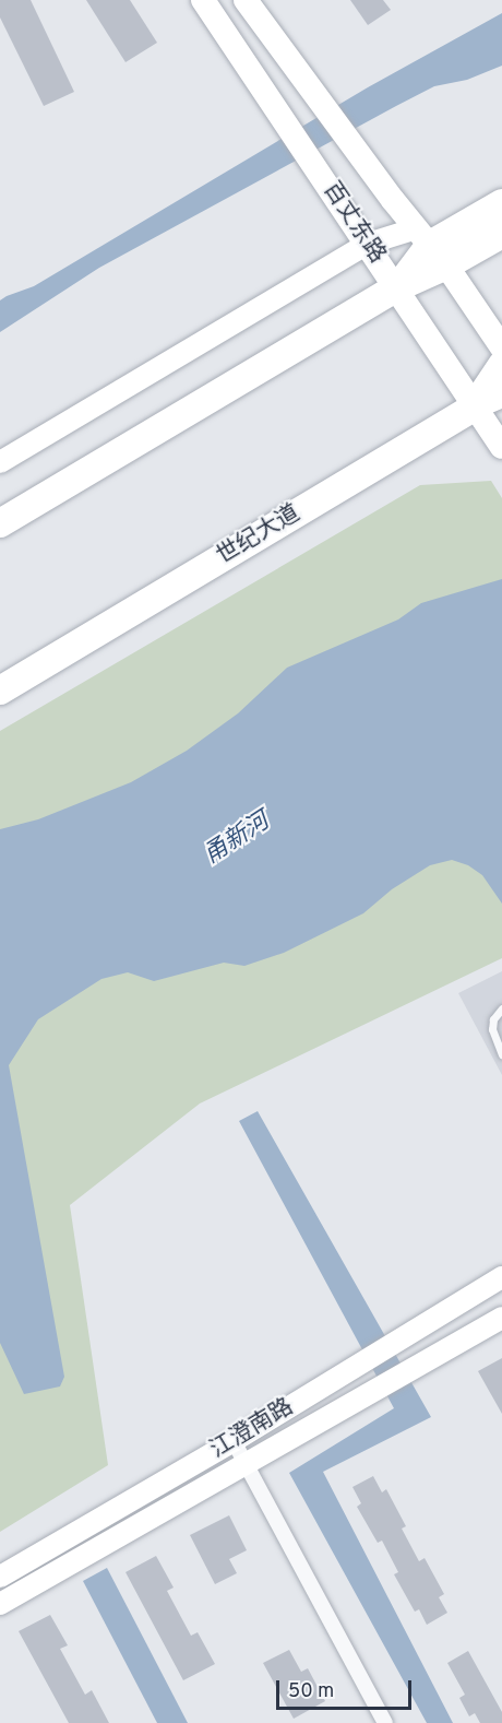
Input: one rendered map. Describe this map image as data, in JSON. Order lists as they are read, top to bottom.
{
  "streets": {
    "highway": ["世纪大道"],
    "main road": ["百丈东路", "江澄南路"]
  },
  "crossings": [
    ["百丈东路", "世纪大道"]
  ],
  "water": ["甬新河"],
  "scale_bar": "50 m"
}
